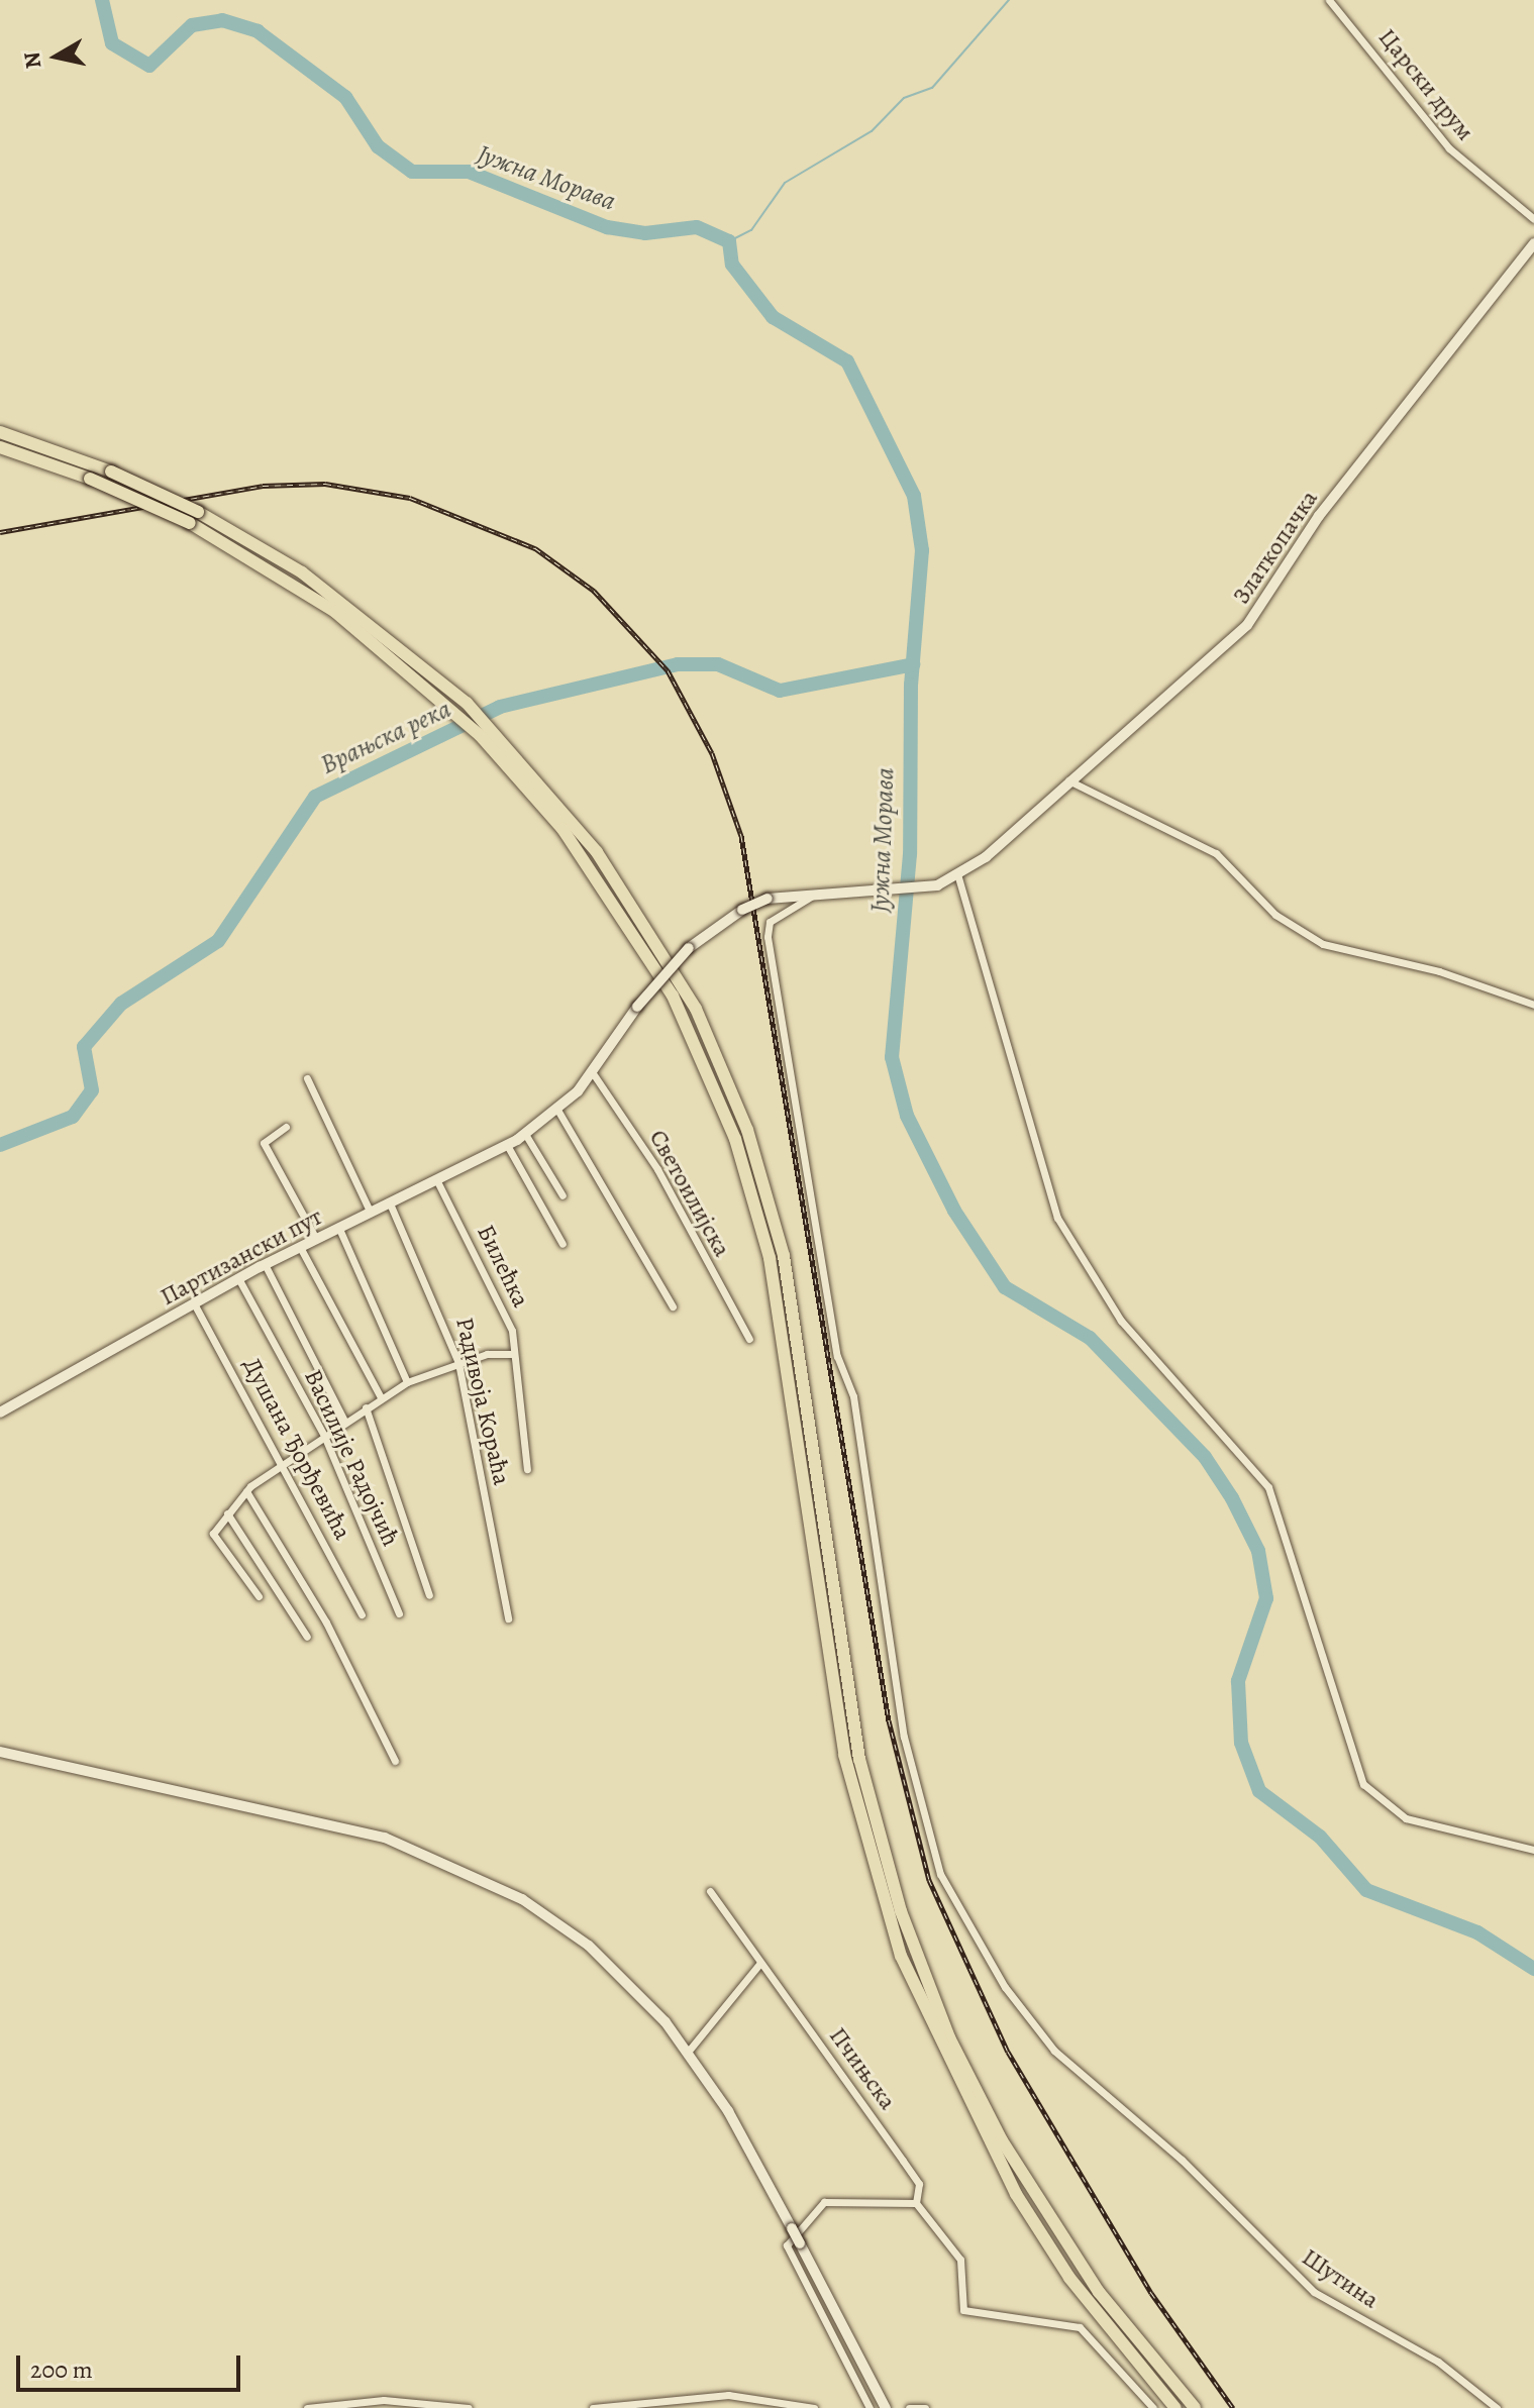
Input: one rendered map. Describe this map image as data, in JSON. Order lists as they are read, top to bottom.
{
  "streets": {
    "main road": ["Златкопачка", "Партизански пут"],
    "street": [
      "Царски друм",
      "Светоилијска",
      "Билећка",
      "Радивоја Кораћа",
      "Душана Ђорђевића",
      "Василије Радојчић",
      "Пчињска",
      "Шутина"
    ]
  },
  "crossings": [
    ["Златкопачка", "Партизански пут"],
    ["Светоилијска", "Партизански пут"],
    ["Партизански пут", "Билећка"],
    ["Партизански пут", "Радивоја Кораћа"],
    ["Партизански пут", "Душана Ђорђевића"],
    ["Партизански пут", "Василије Радојчић"],
    ["Партизански пут", "Шутина"]
  ],
  "water": ["Јужна Морава", "Врањска река"],
  "scale_bar": "200 m",
  "north": "left"
}
